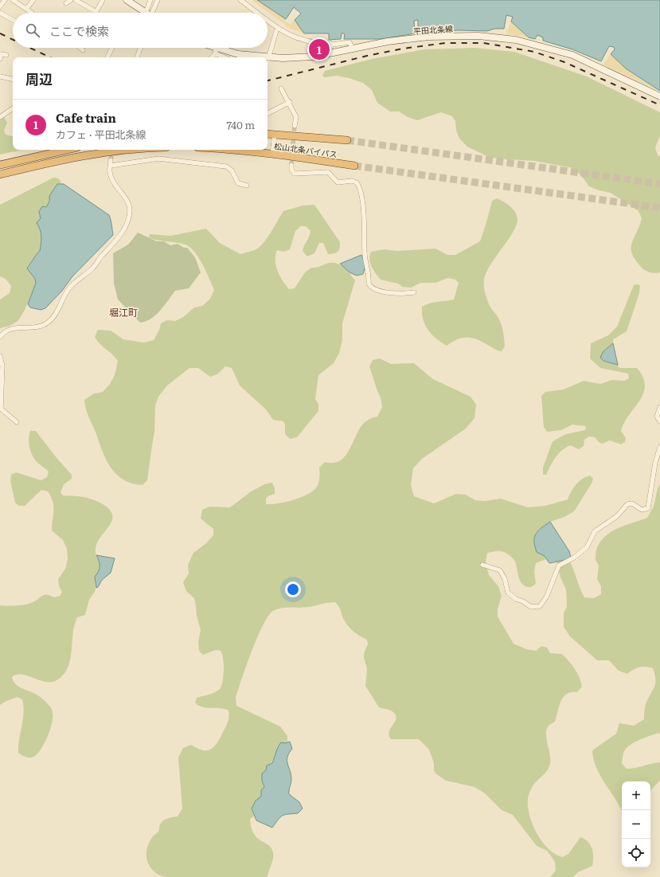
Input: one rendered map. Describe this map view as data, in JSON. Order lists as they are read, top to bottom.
{
  "streets": {
    "highway": ["松山北条バイパス"],
    "main road": ["平田北条線"]
  },
  "districts": ["堀江町"],
  "page": {
    "search": "ここで検索",
    "pins": "1",
    "heading": "周辺",
    "list": [
      {
        "mark": "1",
        "name": "Cafe train",
        "note": "カフェ · 平田北条線",
        "value": "740 m"
      }
    ],
    "map_buttons": ["+", "−"]
  }
}
